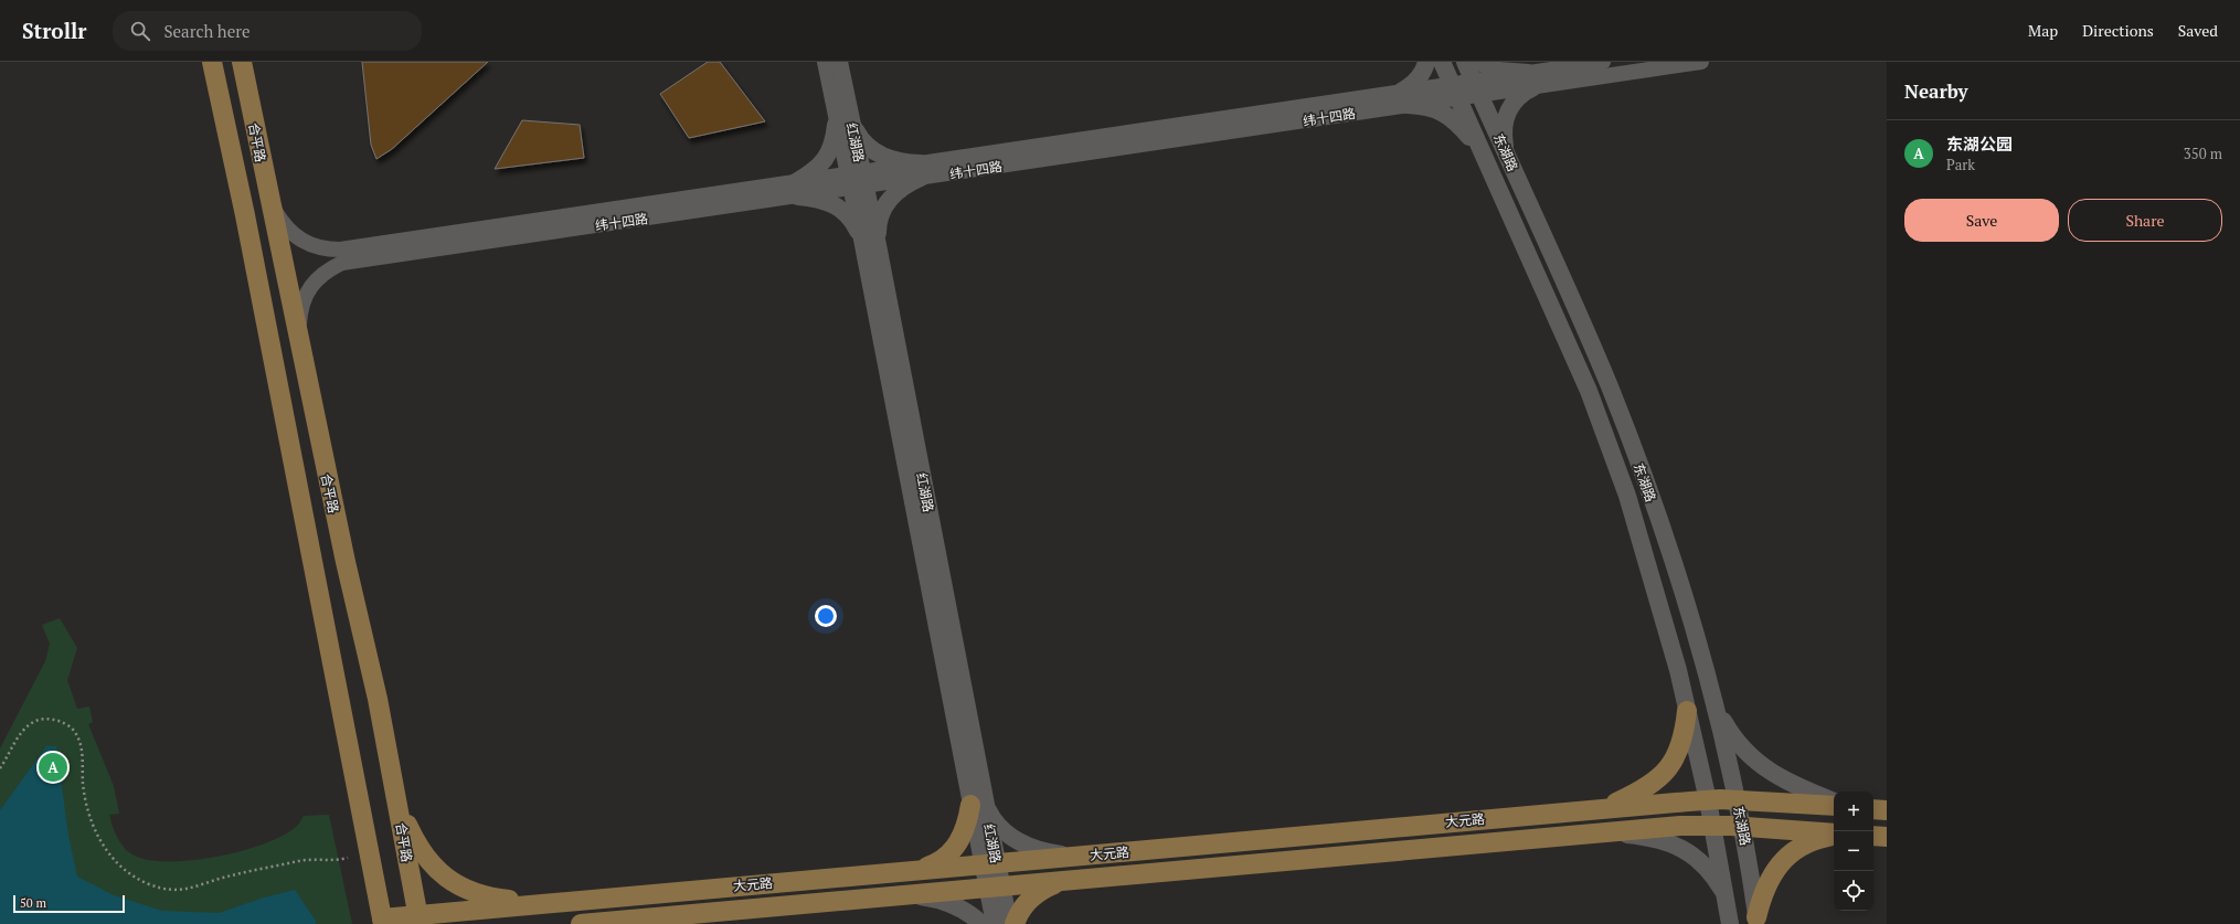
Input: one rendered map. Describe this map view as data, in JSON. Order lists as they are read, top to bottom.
{
  "streets": {
    "main road": [
      "合平路",
      "红湖路",
      "东湖路",
      "大元路"
    ],
    "street": ["纬十四路"]
  },
  "crossings": [
    ["纬十四路", "合平路"],
    ["纬十四路", "红湖路"],
    ["纬十四路", "东湖路"],
    ["合平路", "大元路"],
    ["红湖路", "大元路"],
    ["东湖路", "大元路"]
  ],
  "scale_bar": "50 m",
  "page": {
    "header": "Strollr",
    "search": "Search here",
    "nav": ["Map", "Directions", "Saved"],
    "heading": "Nearby",
    "list": [
      {
        "mark": "A",
        "name": "东湖公园",
        "note": "Park",
        "value": "350 m"
      }
    ],
    "buttons": ["Save", "Share"],
    "pins": "A",
    "map_buttons": ["+", "−"],
    "scale": "50 m"
  }
}
